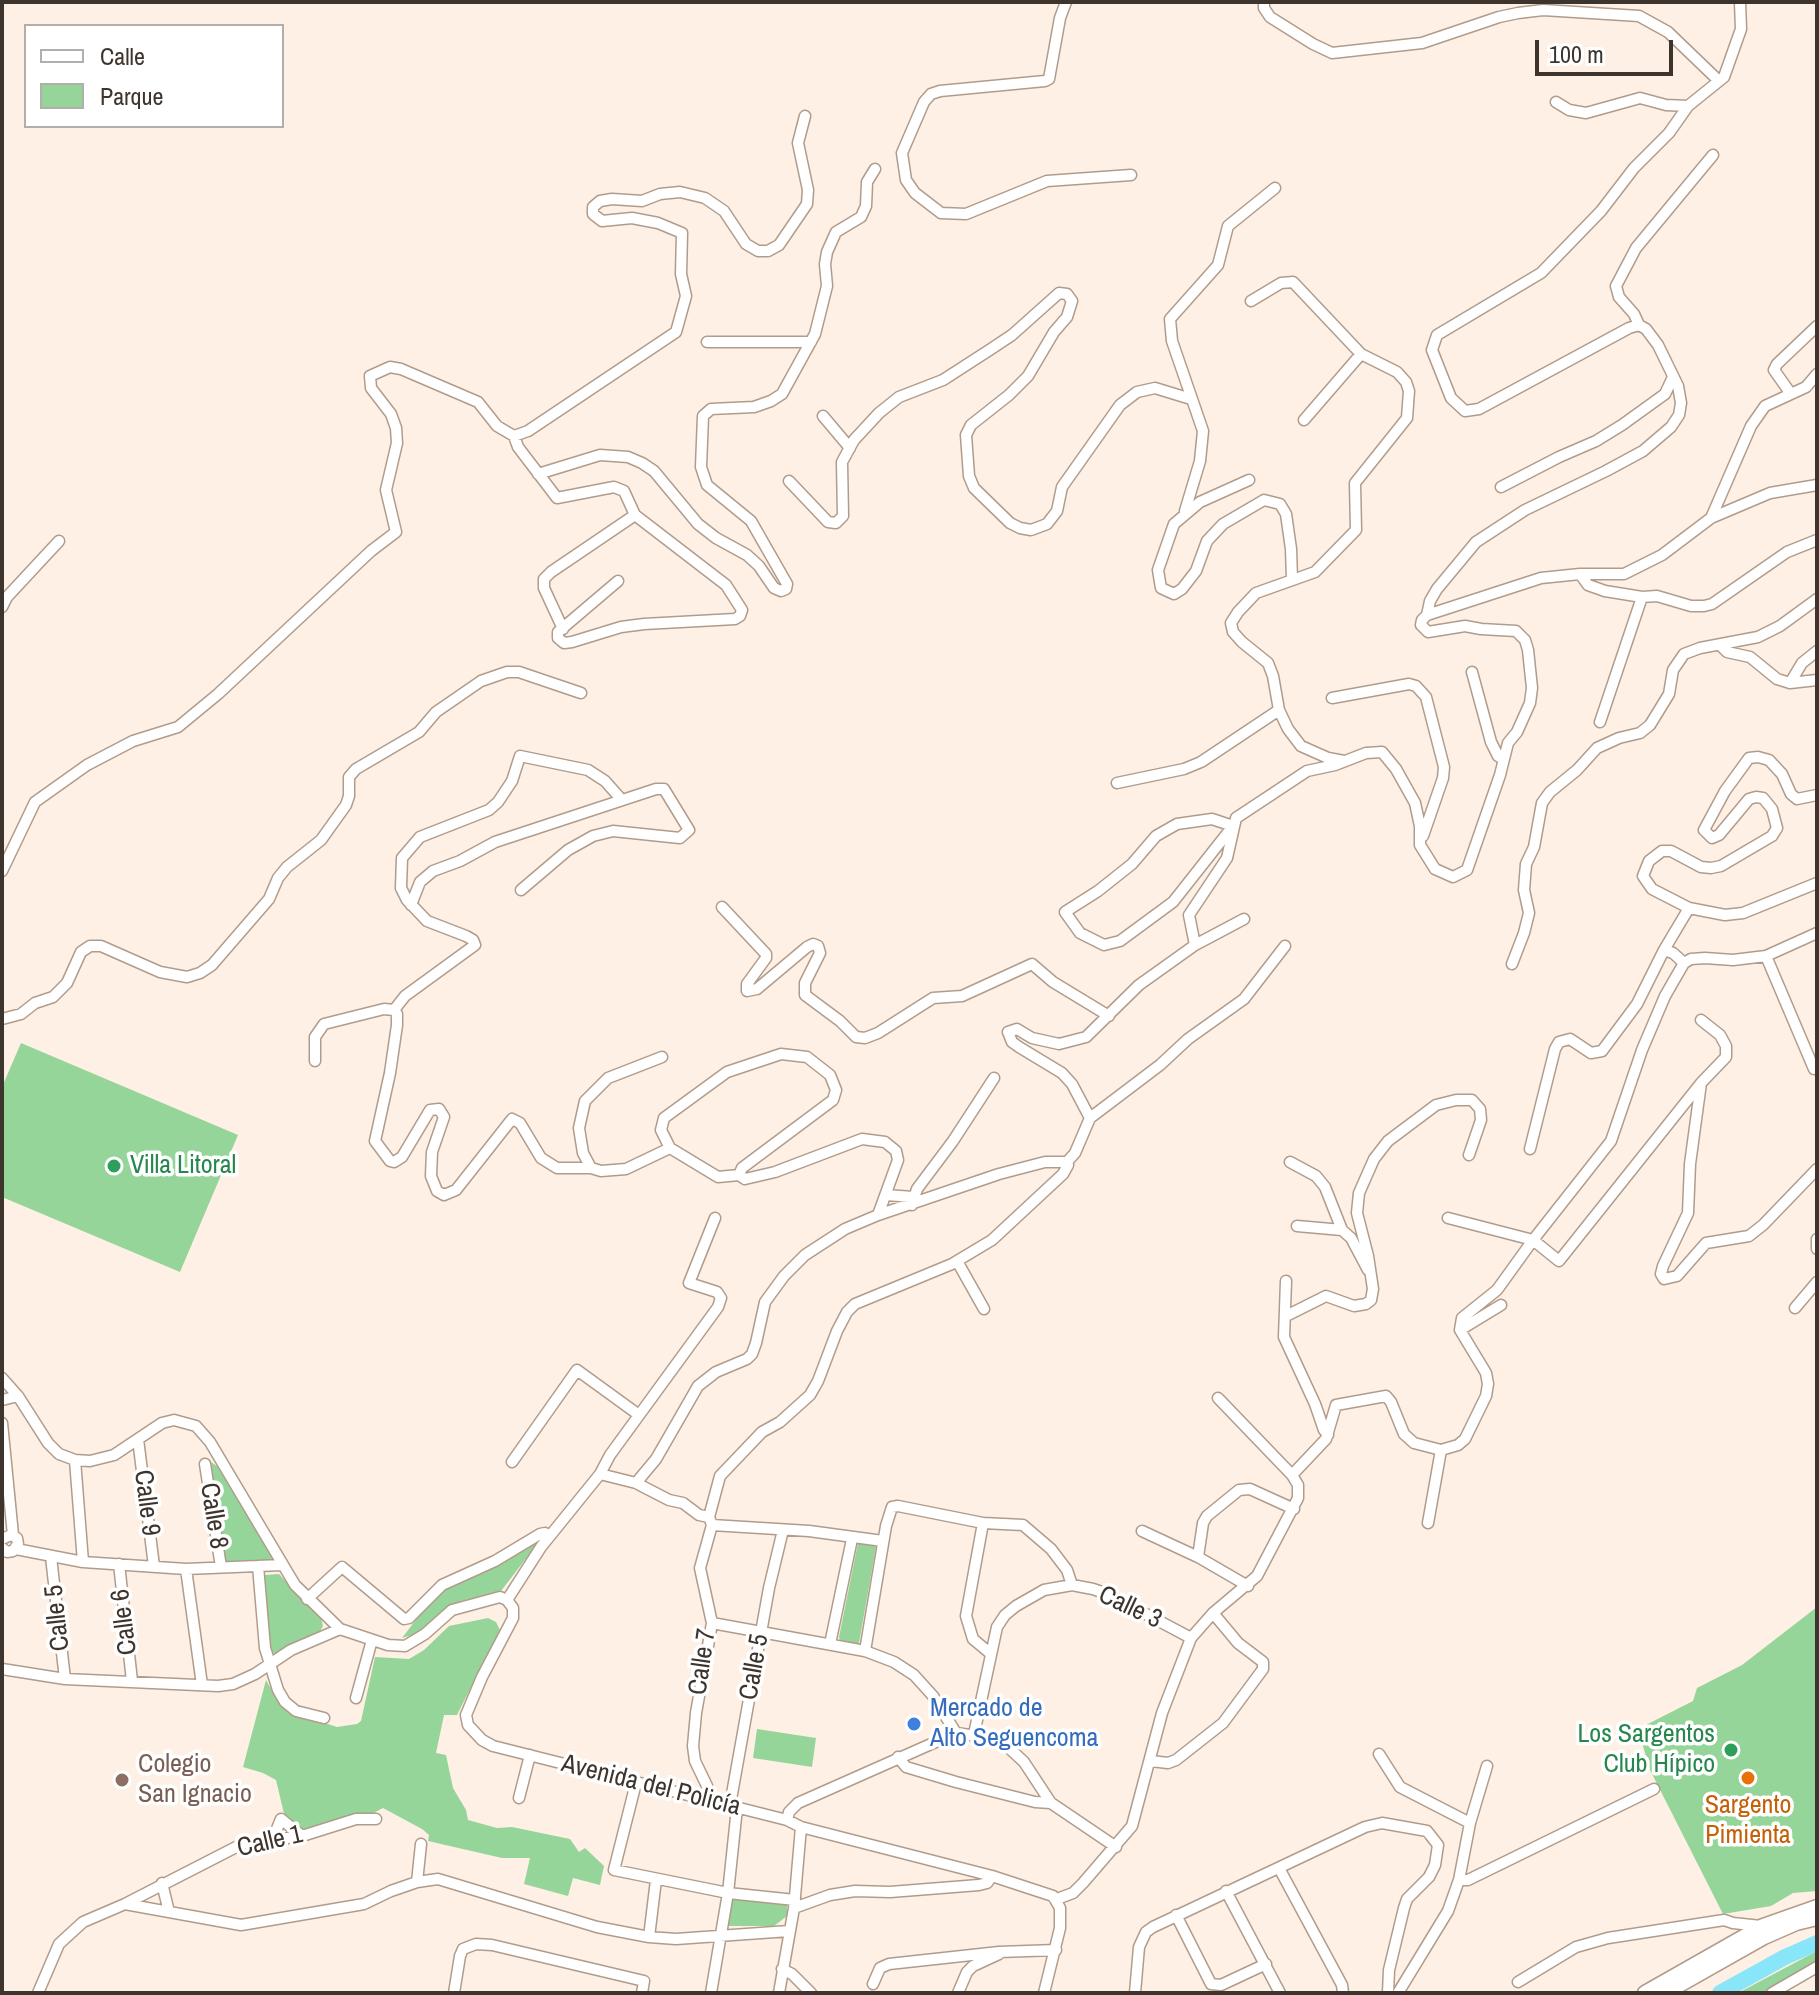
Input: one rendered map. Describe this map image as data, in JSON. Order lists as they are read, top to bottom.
{
  "streets": {
    "street": [
      "Calle 9",
      "Calle 8",
      "Calle 3",
      "Calle 5",
      "Calle 6",
      "Calle 7",
      "Avenida del Policía",
      "Calle 1"
    ]
  },
  "crossings": [
    ["Calle 5", "Avenida del Policía"],
    ["Calle 7", "Avenida del Policía"]
  ],
  "places": [
    "Villa Litoral",
    "Mercado de Alto Seguencoma",
    "Los Sargentos Club Hípico",
    "Sargento Pimienta",
    "Colegio San Ignacio"
  ],
  "legend": ["Calle", "Parque"],
  "scale_bar": "100 m"
}
